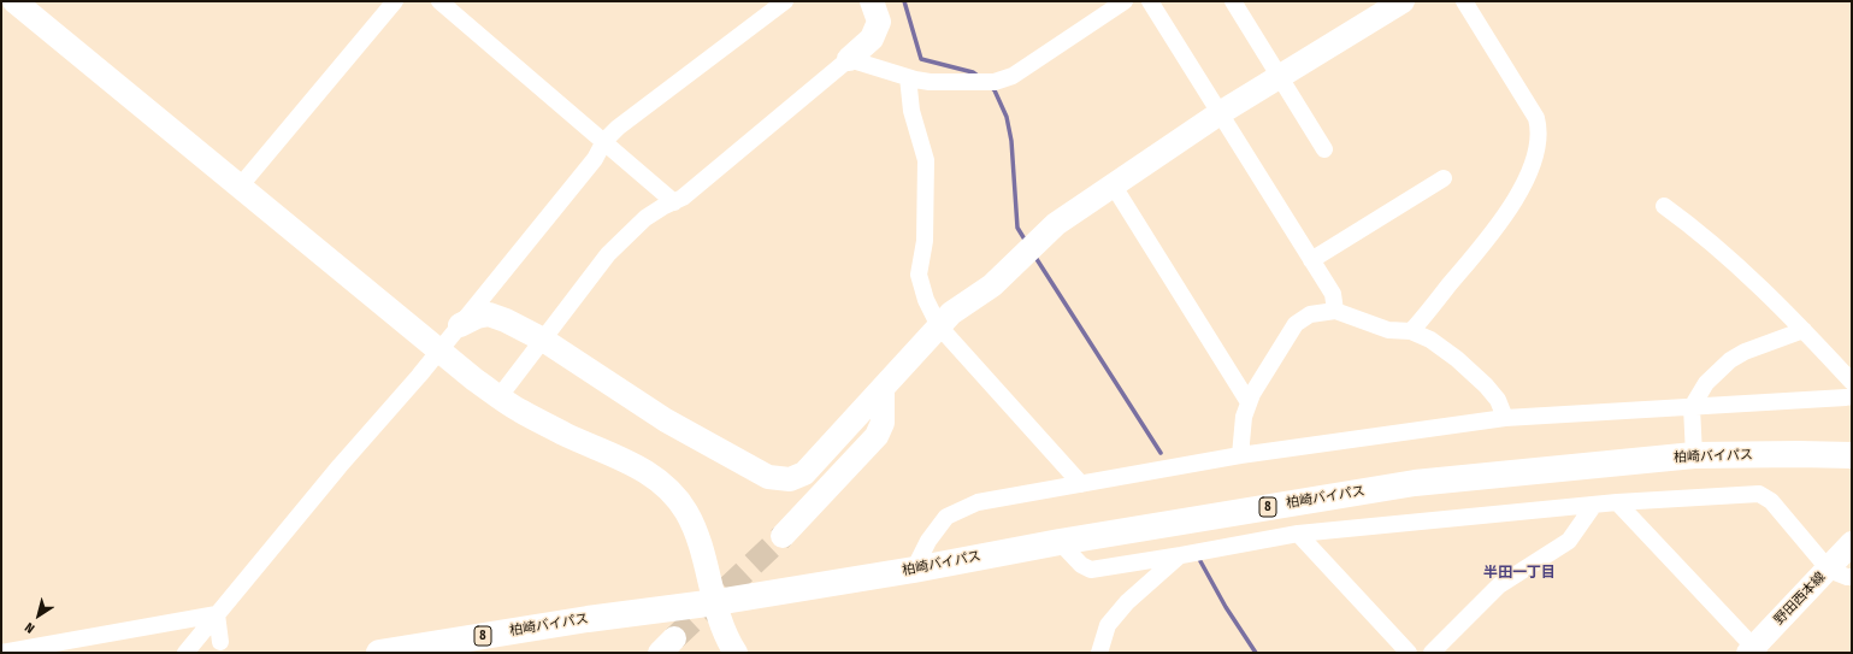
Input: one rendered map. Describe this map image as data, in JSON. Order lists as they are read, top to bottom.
{
  "streets": {
    "highway": ["柏崎バイパス", "8"],
    "street": ["野田西本線"]
  },
  "districts": ["半田一丁目"],
  "north": "bottom left"
}
